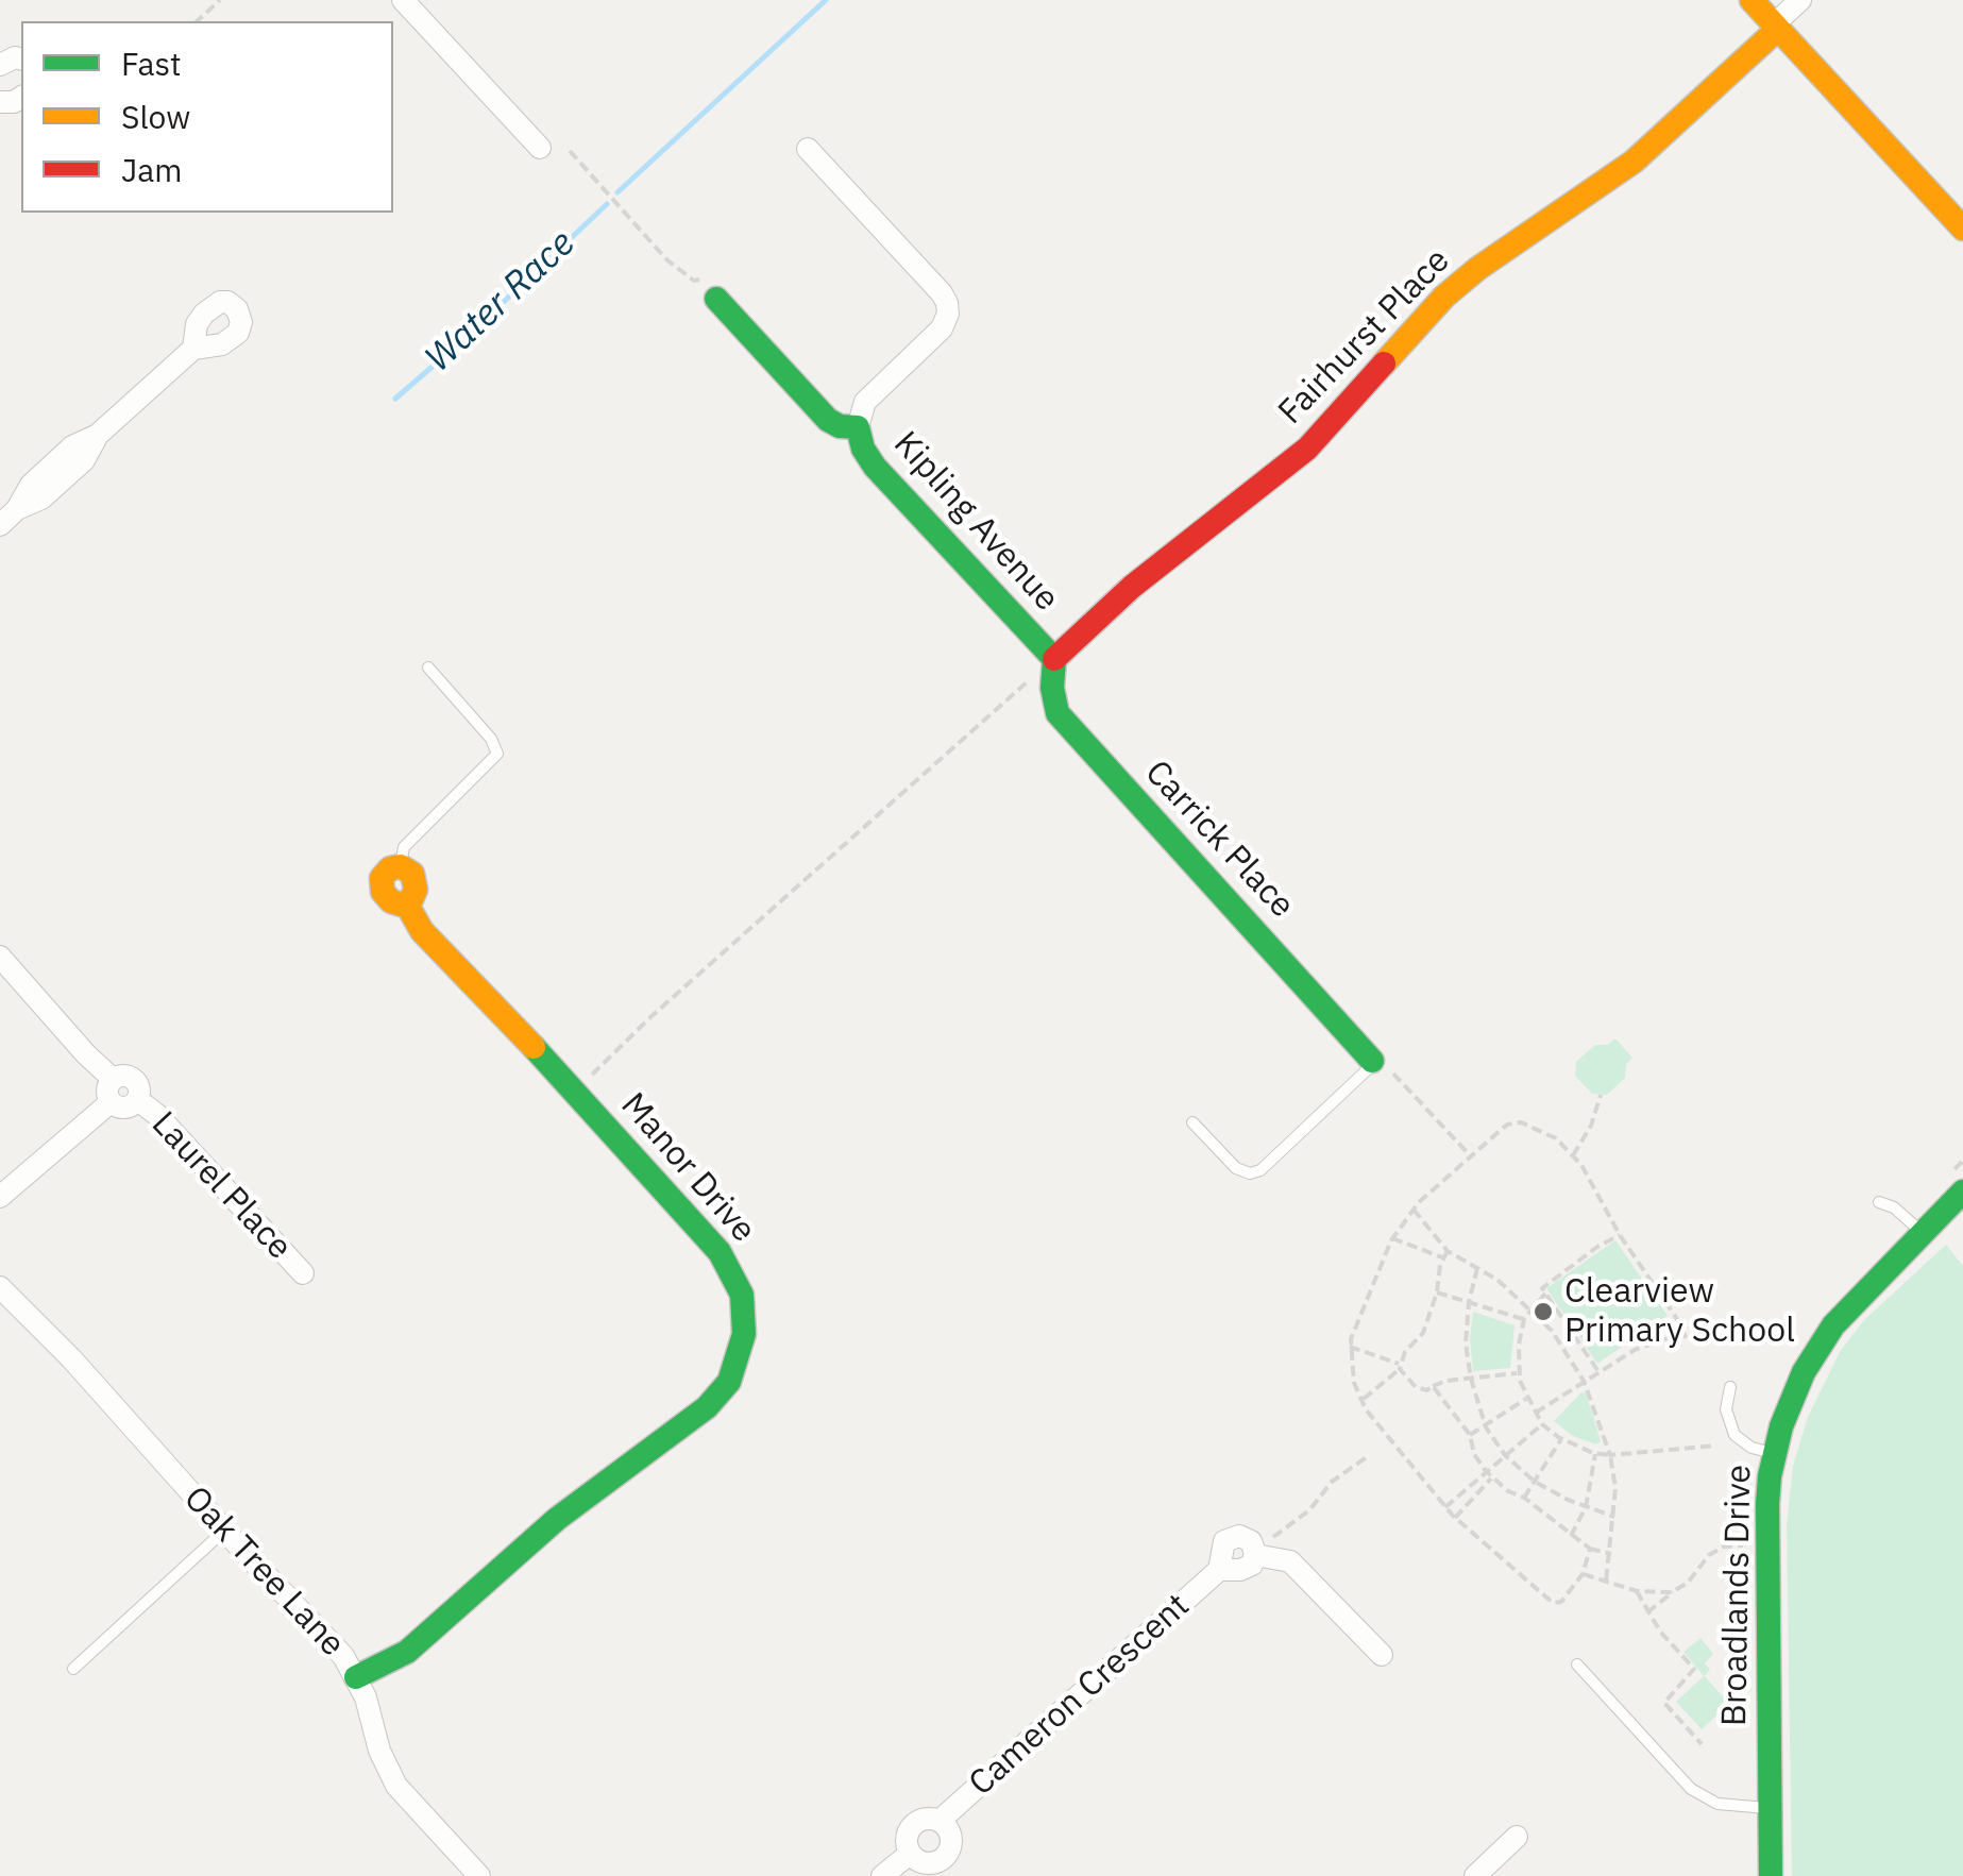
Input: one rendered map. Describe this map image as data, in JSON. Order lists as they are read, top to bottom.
{
  "streets": {
    "street": [
      "Fairhurst Place",
      "Kipling Avenue",
      "Carrick Place",
      "Manor Drive",
      "Laurel Place",
      "Oak Tree Lane",
      "Broadlands Drive",
      "Cameron Crescent"
    ]
  },
  "crossings": [
    ["Fairhurst Place", "Kipling Avenue"],
    ["Fairhurst Place", "Carrick Place"],
    ["Kipling Avenue", "Carrick Place"],
    ["Manor Drive", "Oak Tree Lane"]
  ],
  "water": ["Water Race"],
  "places": ["Clearview Primary School"],
  "legend": ["Fast", "Slow", "Jam"]
}
